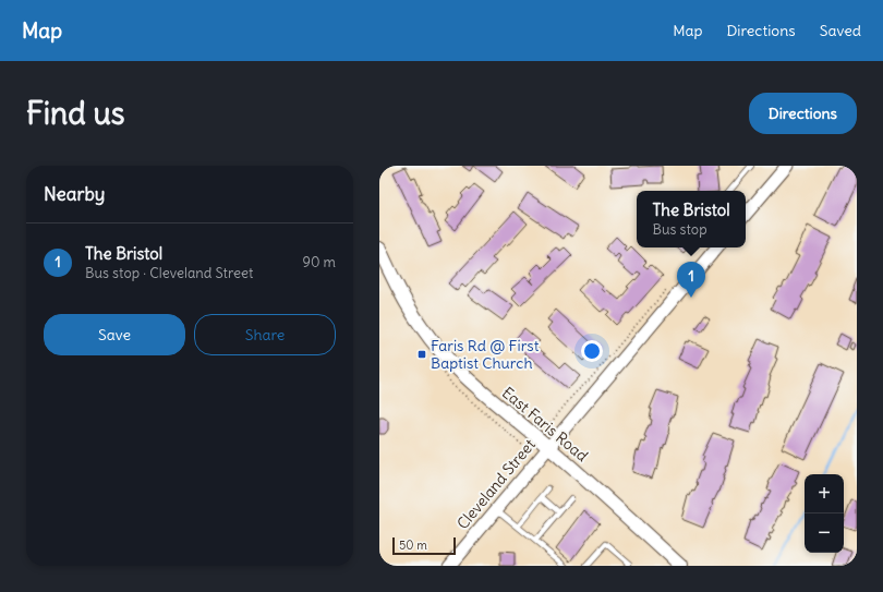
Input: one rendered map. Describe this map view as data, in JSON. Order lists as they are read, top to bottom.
{
  "streets": {
    "main road": ["East Faris Road"],
    "street": ["Cleveland Street"]
  },
  "crossings": [
    ["East Faris Road", "Cleveland Street"]
  ],
  "places": {
    "transit": ["Faris Rd @ First Baptist Church"]
  },
  "scale_bar": "50 m",
  "page": {
    "header": "Map",
    "nav": ["Map", "Directions", "Saved"],
    "buttons": [
      "Directions",
      ["Save", "Share"]
    ],
    "title": "Find us",
    "heading": "Nearby",
    "popup": ["The Bristol", "Bus stop"],
    "list": [
      {
        "mark": "1",
        "name": "The Bristol",
        "note": "Bus stop · Cleveland Street",
        "value": "90 m"
      }
    ],
    "pins": "1",
    "map_buttons": ["+", "−"],
    "scale": "50 m"
  }
}
